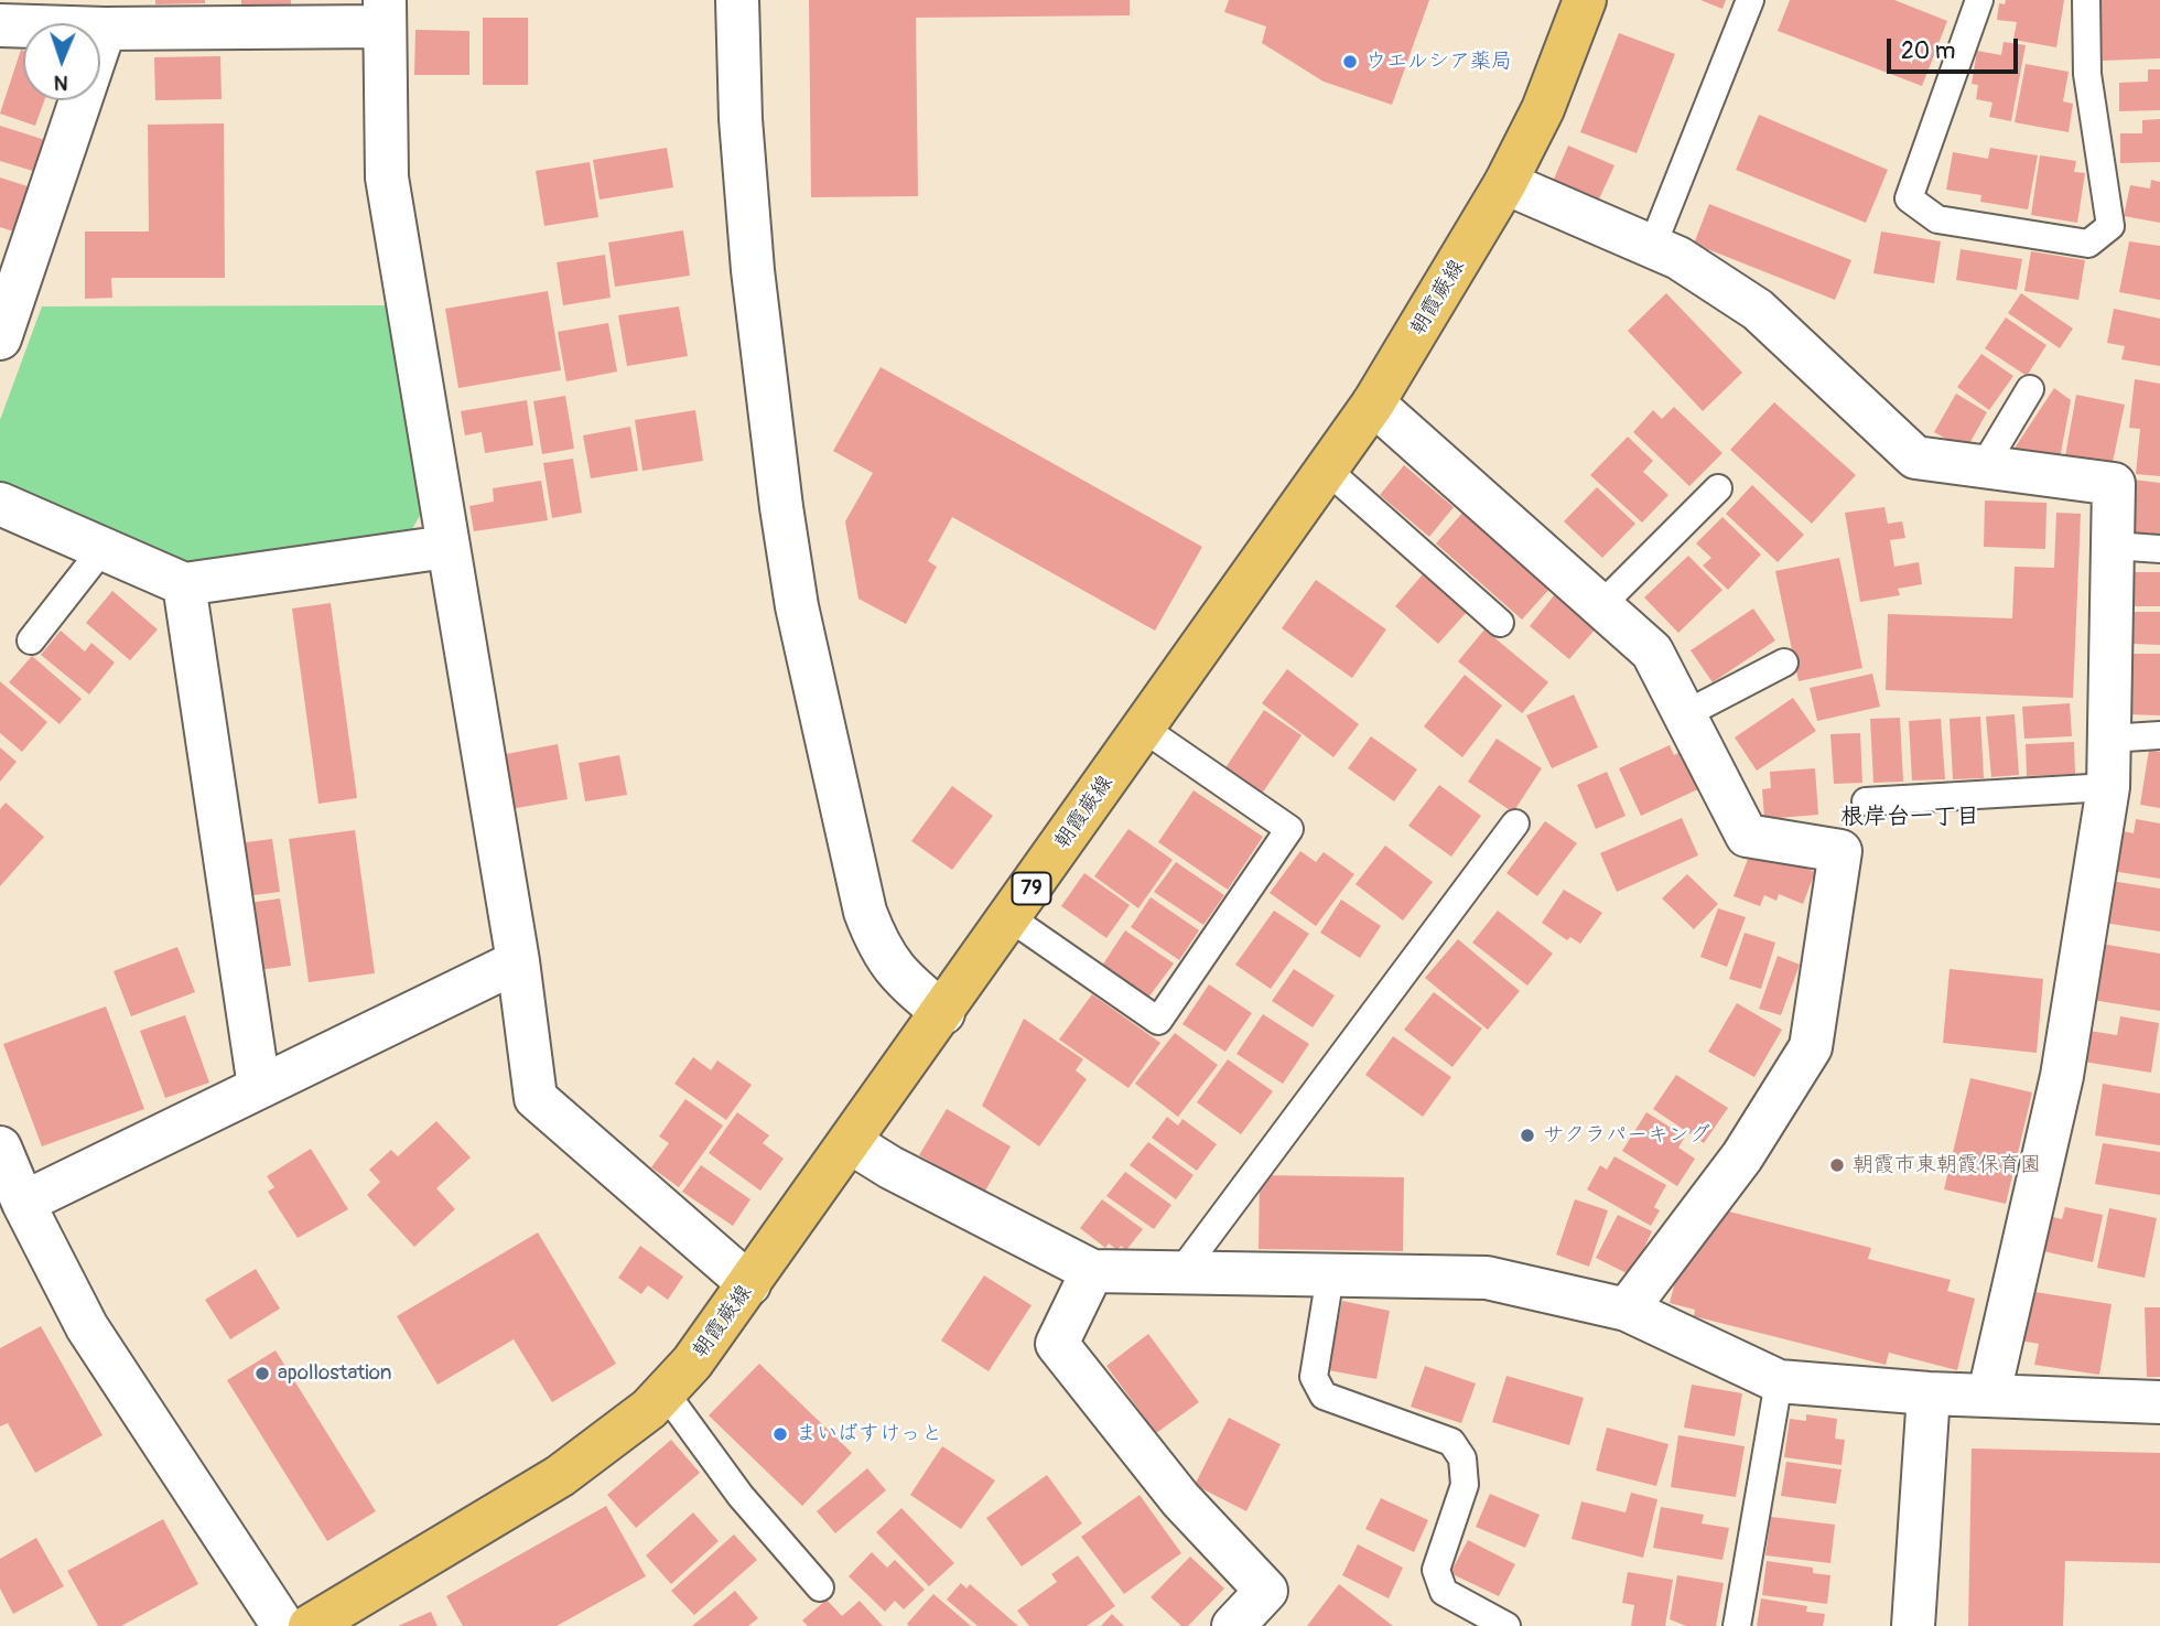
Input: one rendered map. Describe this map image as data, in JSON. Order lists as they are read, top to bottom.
{
  "streets": {
    "main road": ["朝霞蕨線", "79"]
  },
  "districts": ["根岸台一丁目"],
  "places": [
    "ウエルシア薬局",
    "サクラパーキング",
    "朝霞市東朝霞保育園",
    "apollostation",
    "まいばすけっと"
  ],
  "scale_bar": "20 m",
  "north": "bottom"
}
